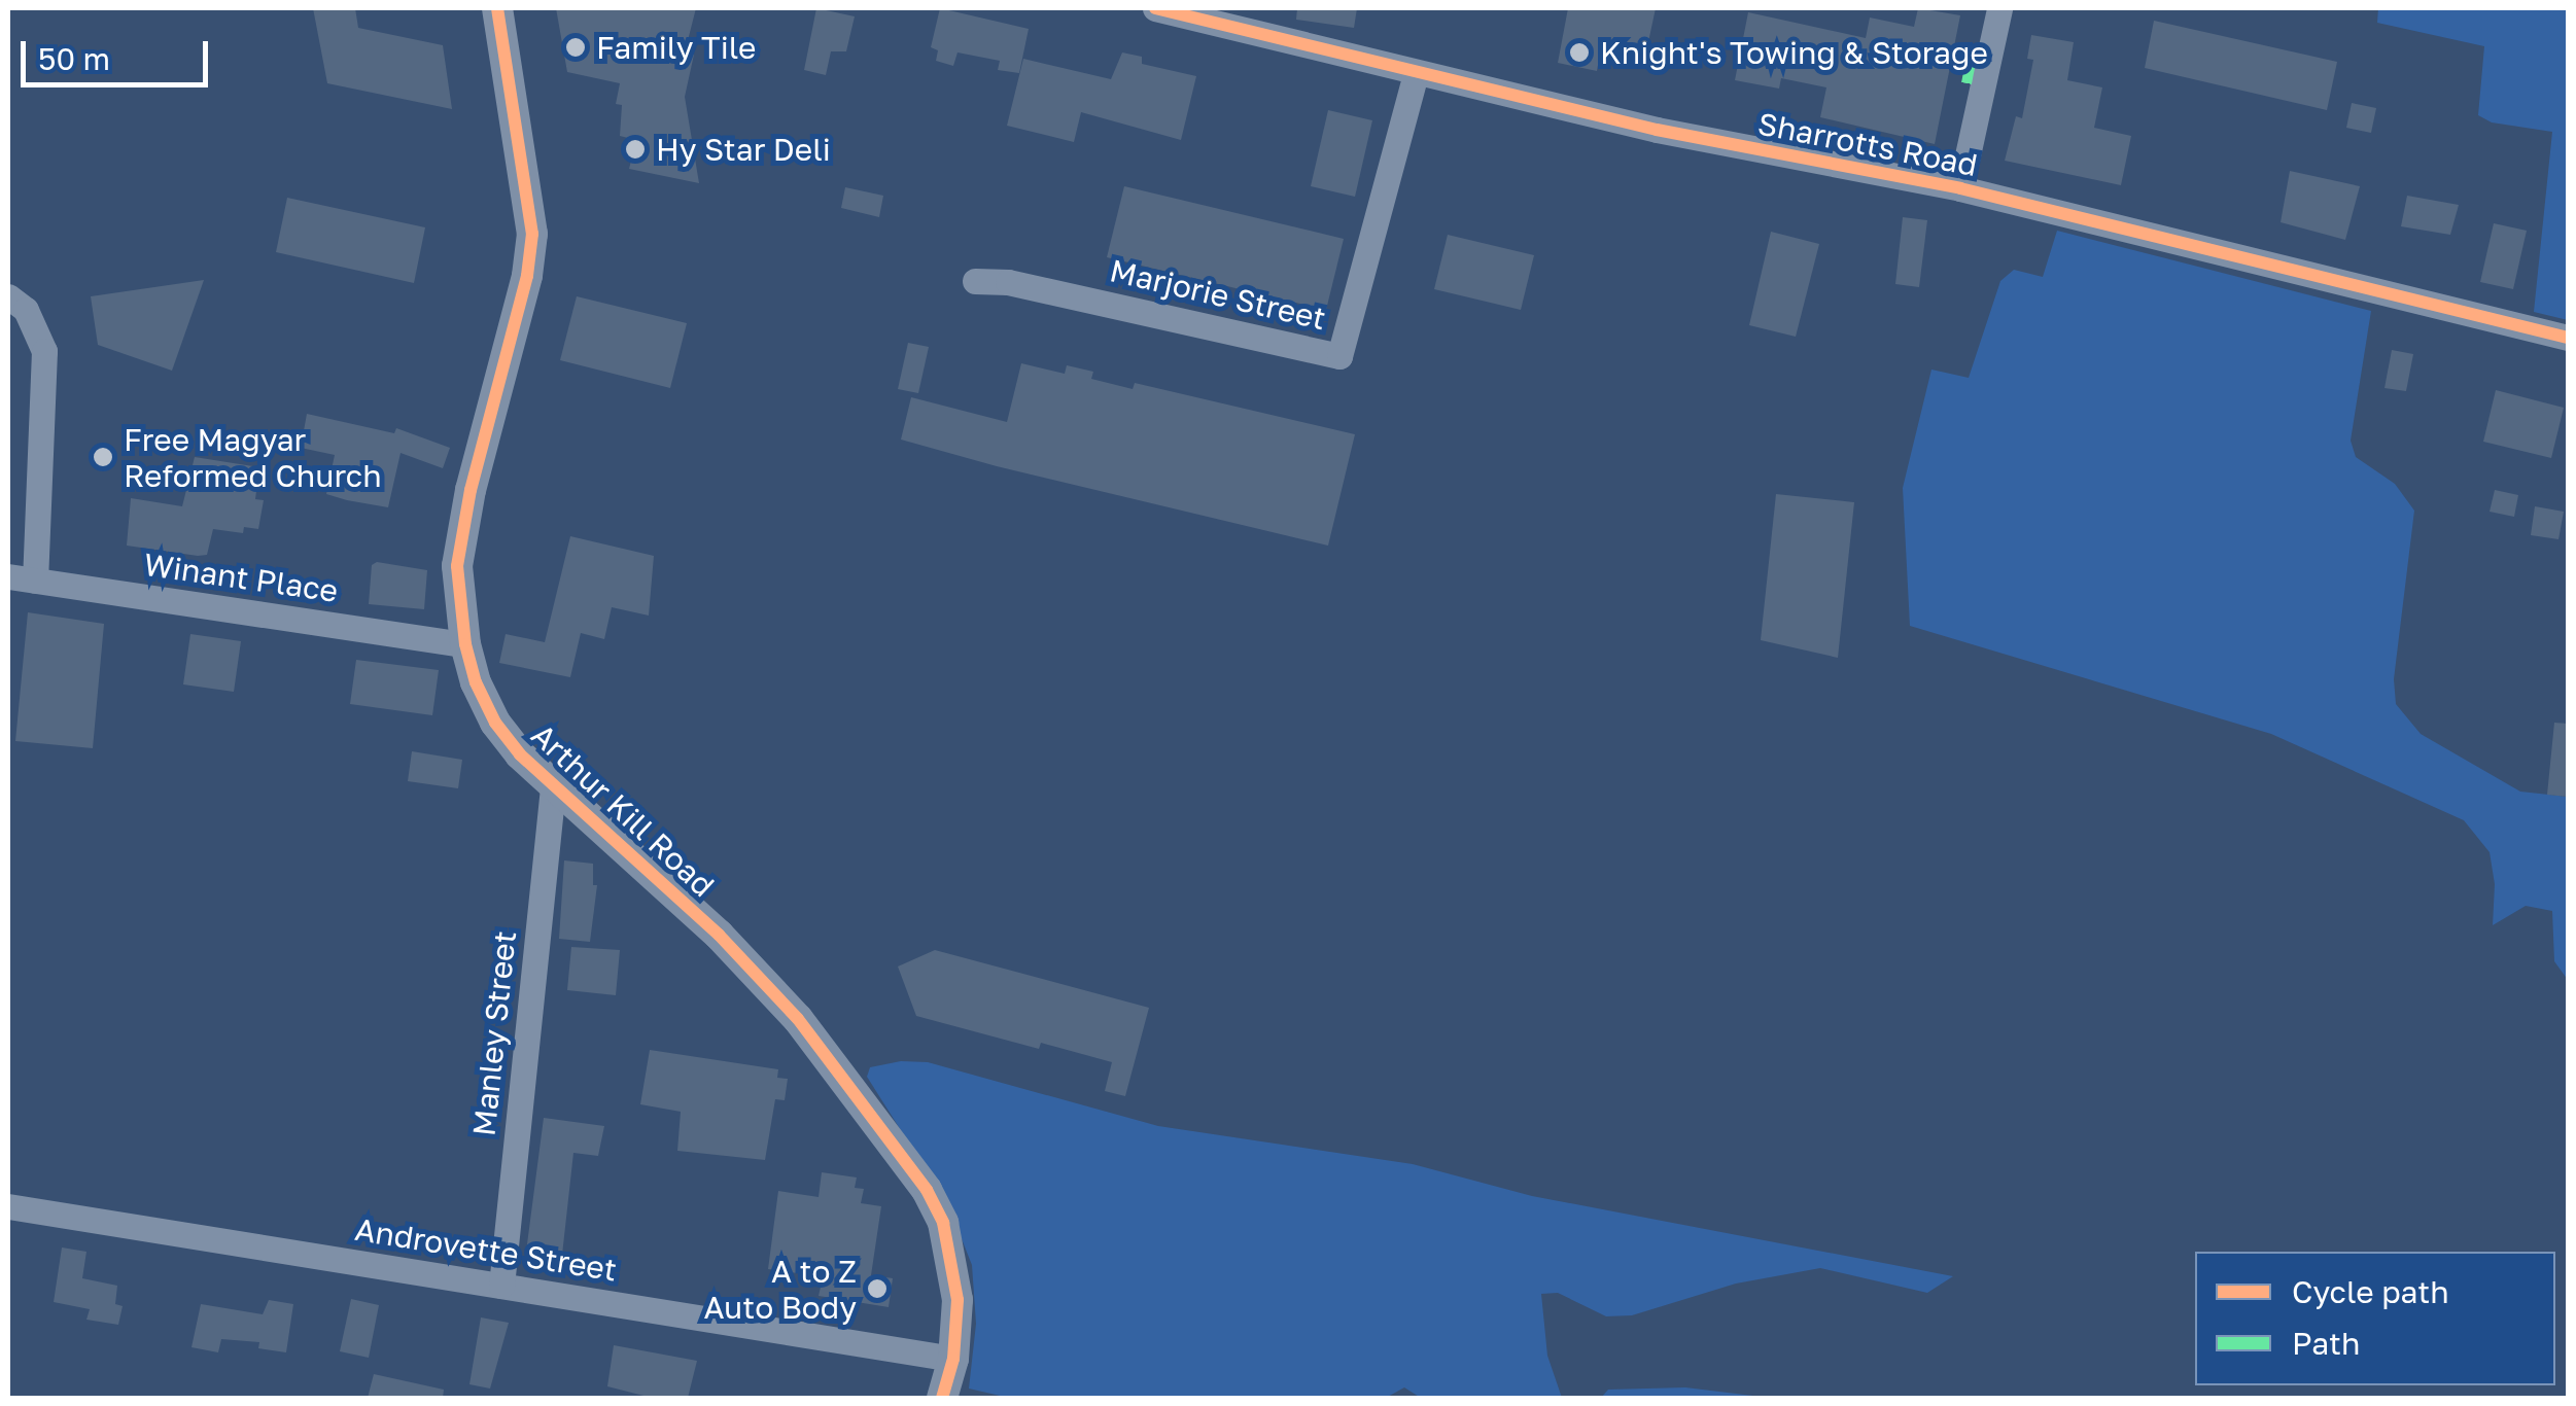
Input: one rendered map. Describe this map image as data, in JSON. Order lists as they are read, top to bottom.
{
  "streets": {
    "street": [
      "Sharrotts Road",
      "Marjorie Street",
      "Winant Place",
      "Arthur Kill Road",
      "Manley Street",
      "Androvette Street"
    ]
  },
  "crossings": [
    ["Sharrotts Road", "Marjorie Street"],
    ["Winant Place", "Arthur Kill Road"],
    ["Arthur Kill Road", "Manley Street"],
    ["Arthur Kill Road", "Androvette Street"],
    ["Manley Street", "Androvette Street"]
  ],
  "places": [
    "Family Tile",
    "Knight's Towing & Storage",
    "Hy Star Deli",
    "Free Magyar Reformed Church",
    "A to Z Auto Body"
  ],
  "legend": ["Cycle path", "Path"],
  "scale_bar": "50 m"
}
